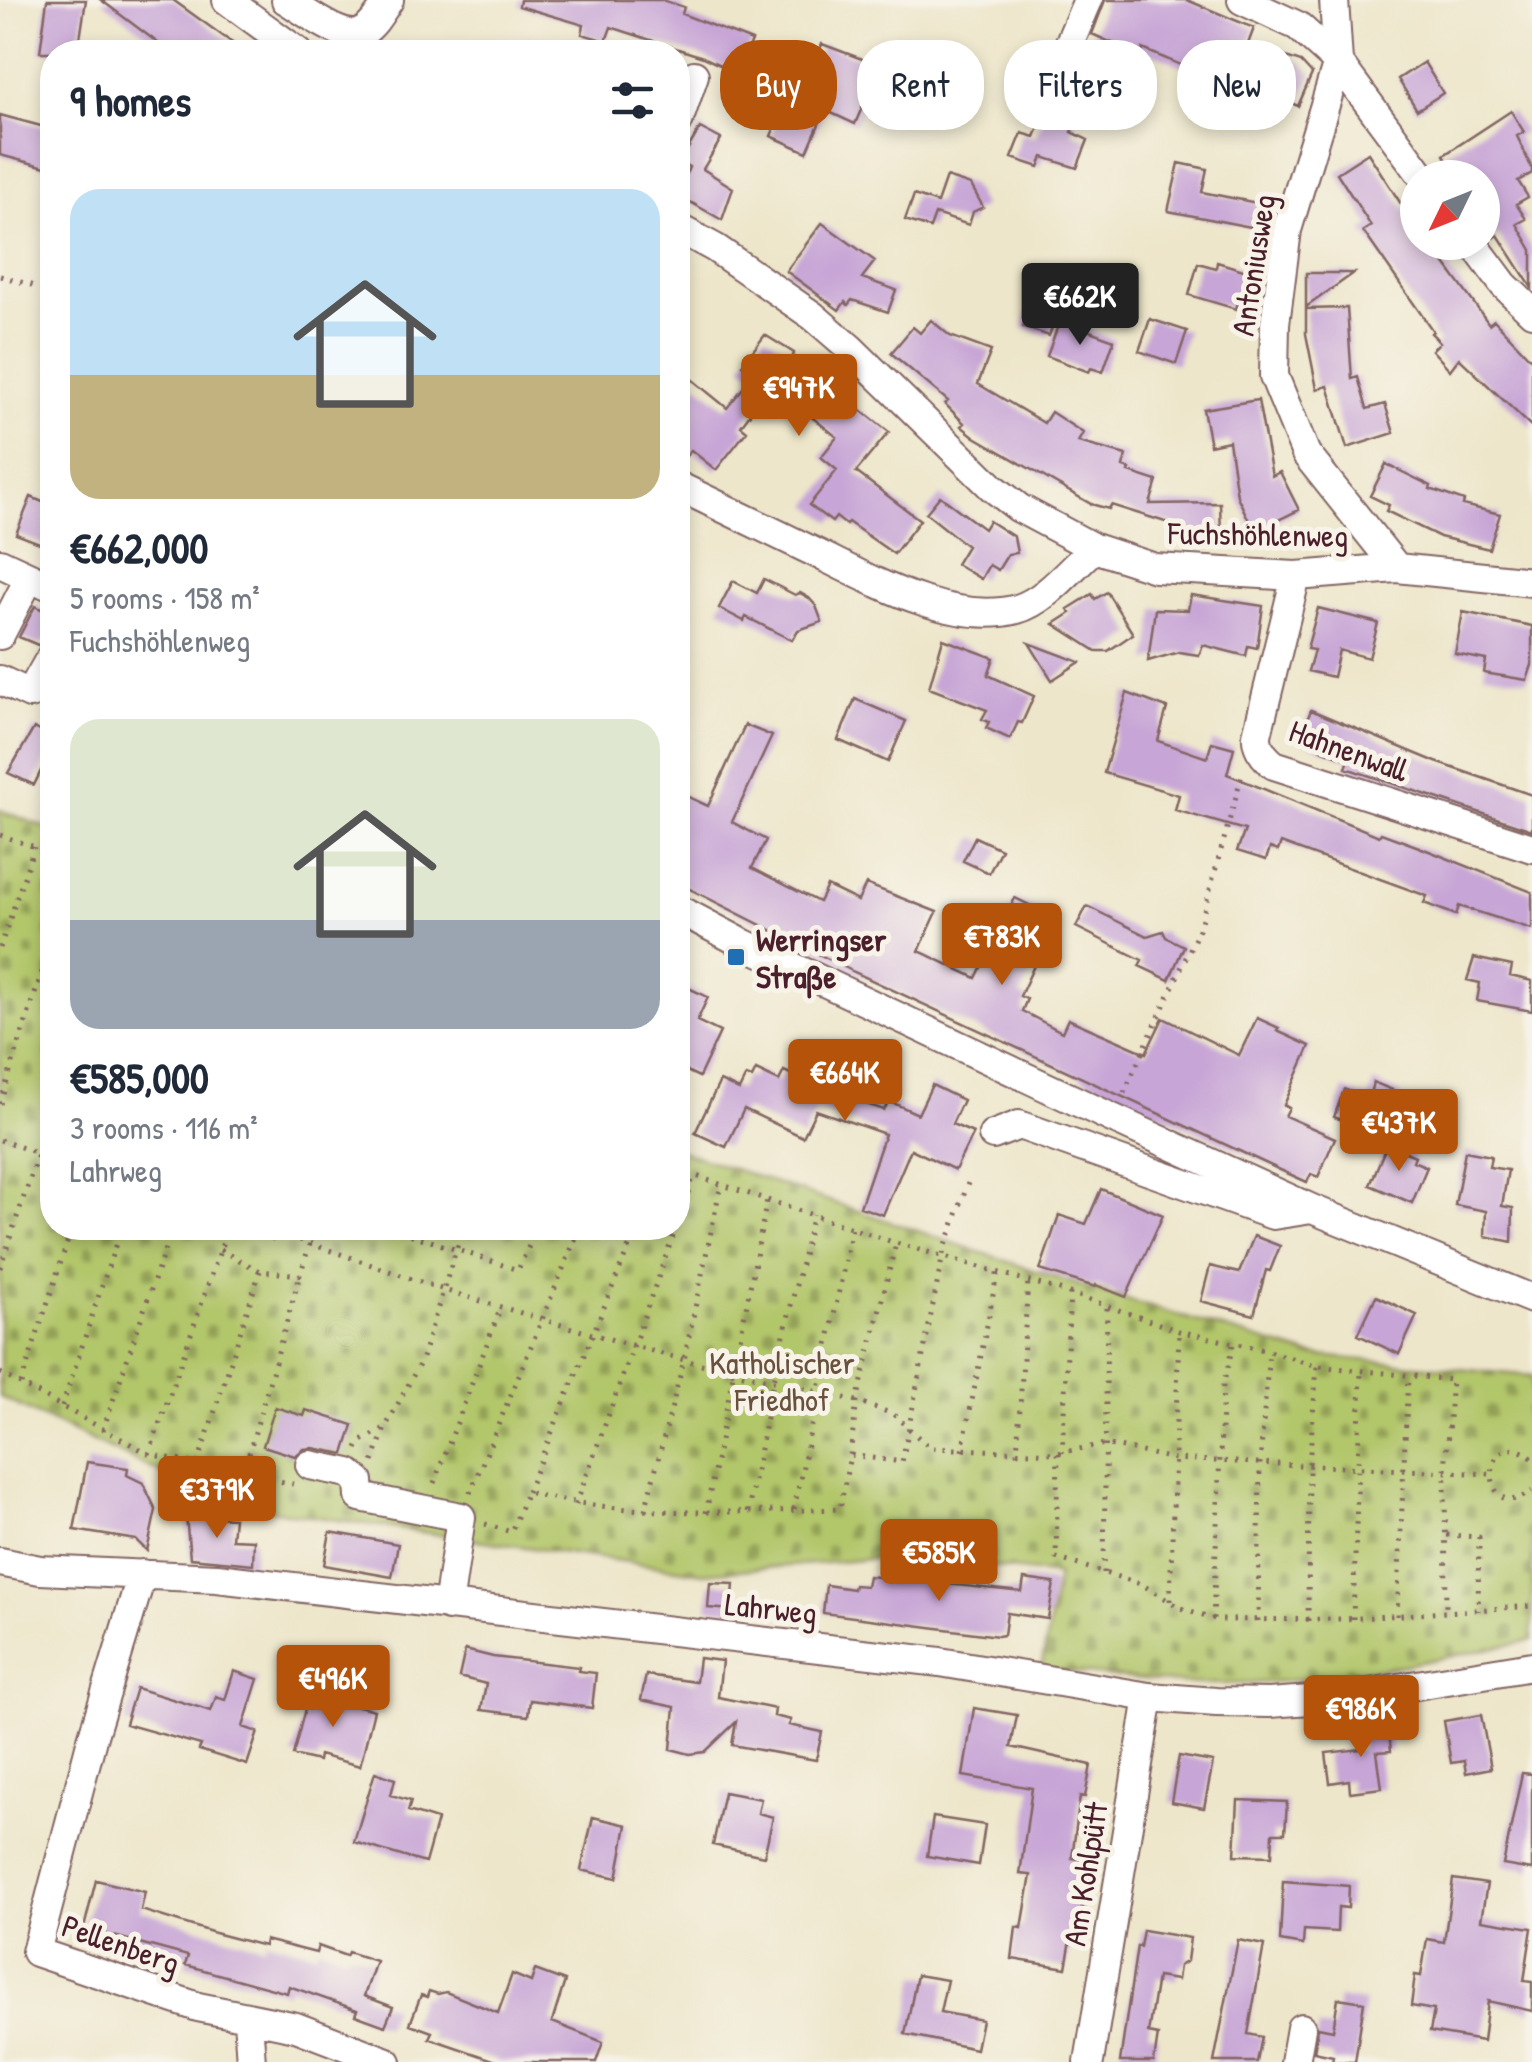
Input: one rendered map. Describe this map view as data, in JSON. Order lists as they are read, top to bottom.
{
  "streets": {
    "street": [
      "Antoniusweg",
      "Fuchshöhlenweg",
      "Hahnenwall",
      "Lahrweg",
      "Am Kohlpütt",
      "Pellenberg"
    ]
  },
  "crossings": [
    ["Antoniusweg", "Fuchshöhlenweg"],
    ["Fuchshöhlenweg", "Hahnenwall"],
    ["Lahrweg", "Am Kohlpütt"],
    ["Lahrweg", "Pellenberg"]
  ],
  "parks": ["Katholischer Friedhof"],
  "places": {
    "transit": ["Werringser Straße"]
  },
  "north": "bottom left",
  "page": {
    "chip": [
      "Buy",
      "Rent",
      "Filters",
      "New"
    ],
    "heading": "9 homes",
    "list": [
      {
        "name": "€662,000",
        "note": "5 rooms · 158 m² · Fuchshöhlenweg"
      },
      {
        "name": "€585,000",
        "note": "3 rooms · 116 m² · Lahrweg"
      }
    ],
    "price": [
      "€662K",
      "€947K",
      "€783K",
      "€664K",
      "€437K",
      "€379K",
      "€585K",
      "€496K",
      "€986K"
    ]
  }
}
